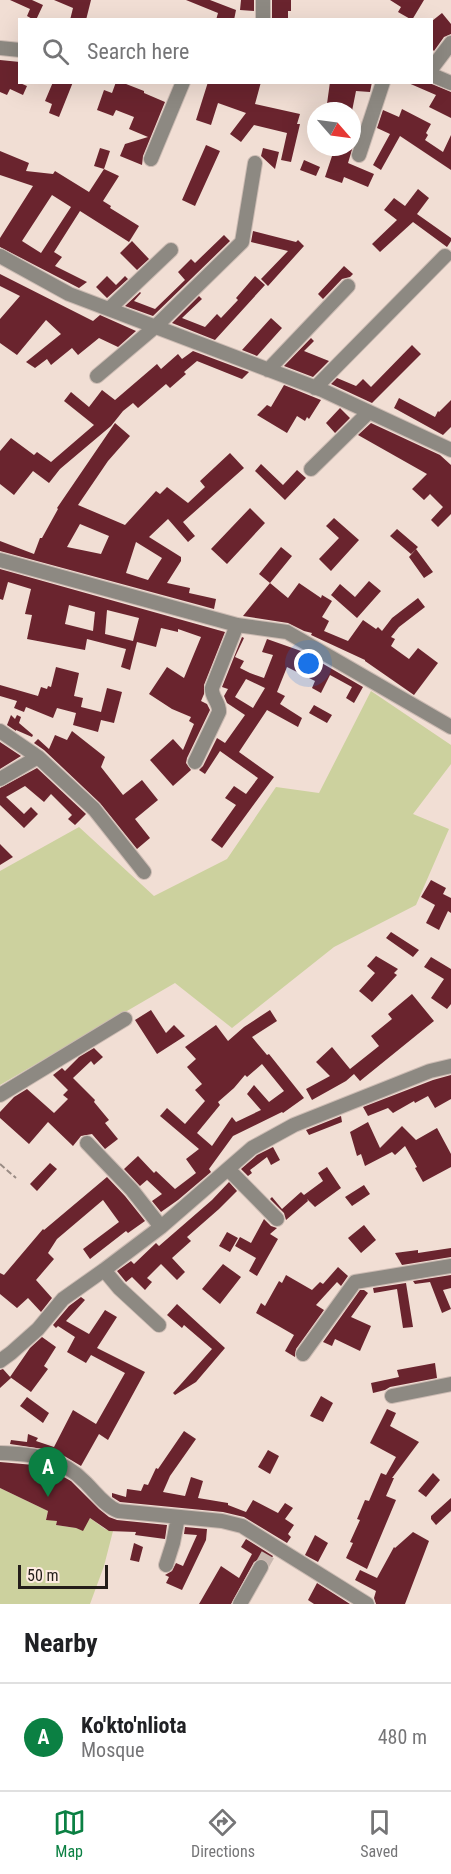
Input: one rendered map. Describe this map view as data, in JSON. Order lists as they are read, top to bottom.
{
  "scale_bar": "50 m",
  "north": "bottom right",
  "page": {
    "search": "Search here",
    "pins": "A",
    "scale": "50 m",
    "heading": "Nearby",
    "list": [
      {
        "mark": "A",
        "name": "Ko'kto'nliota",
        "note": "Mosque",
        "value": "480 m"
      }
    ],
    "nav": ["Map", "Directions", "Saved"]
  }
}
